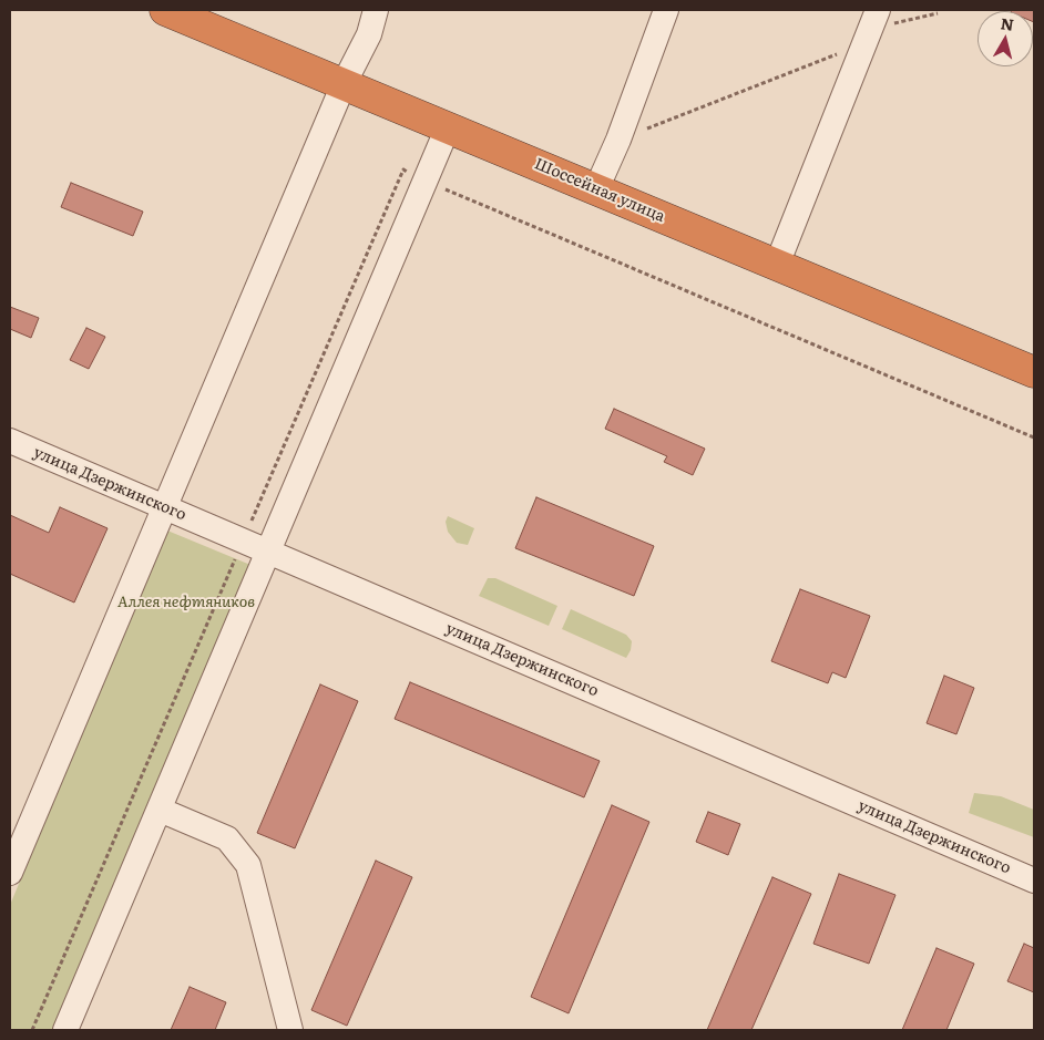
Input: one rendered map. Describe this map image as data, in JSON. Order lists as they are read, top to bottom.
{
  "streets": {
    "highway": ["Шоссейная улица"],
    "street": ["улица Дзержинского"]
  },
  "parks": ["Аллея нефтяников"],
  "north": "top"
}
